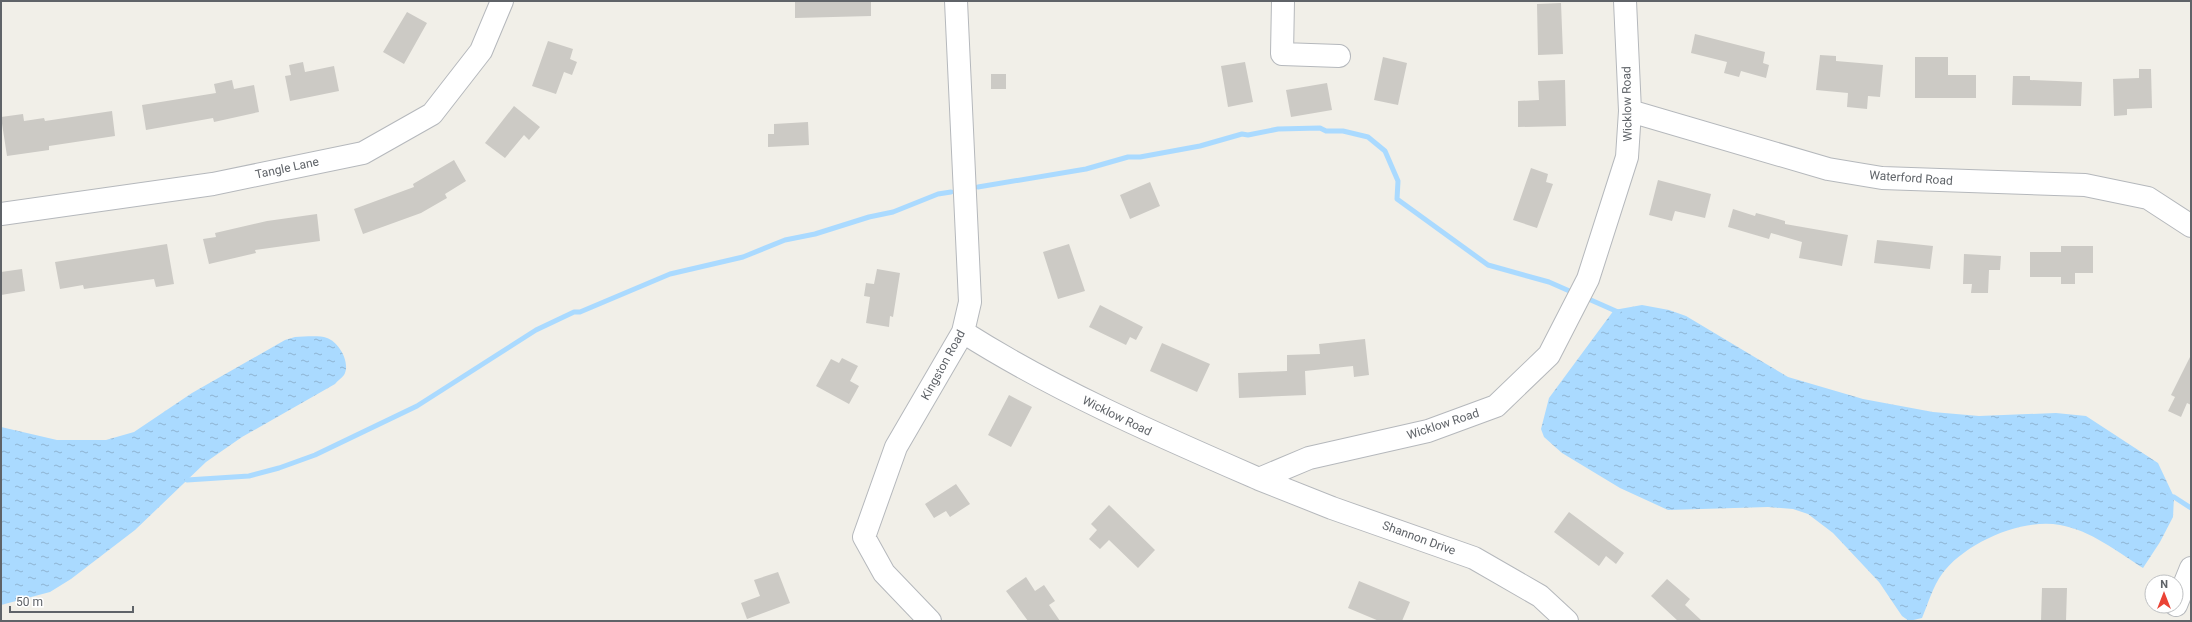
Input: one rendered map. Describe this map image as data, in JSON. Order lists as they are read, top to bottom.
{
  "streets": {
    "street": [
      "Wicklow Road",
      "Tangle Lane",
      "Waterford Road",
      "Kingston Road",
      "Shannon Drive"
    ]
  },
  "crossings": [
    ["Wicklow Road", "Waterford Road"],
    ["Wicklow Road", "Kingston Road"],
    ["Wicklow Road", "Shannon Drive"]
  ],
  "scale_bar": "50 m",
  "north": "top"
}
